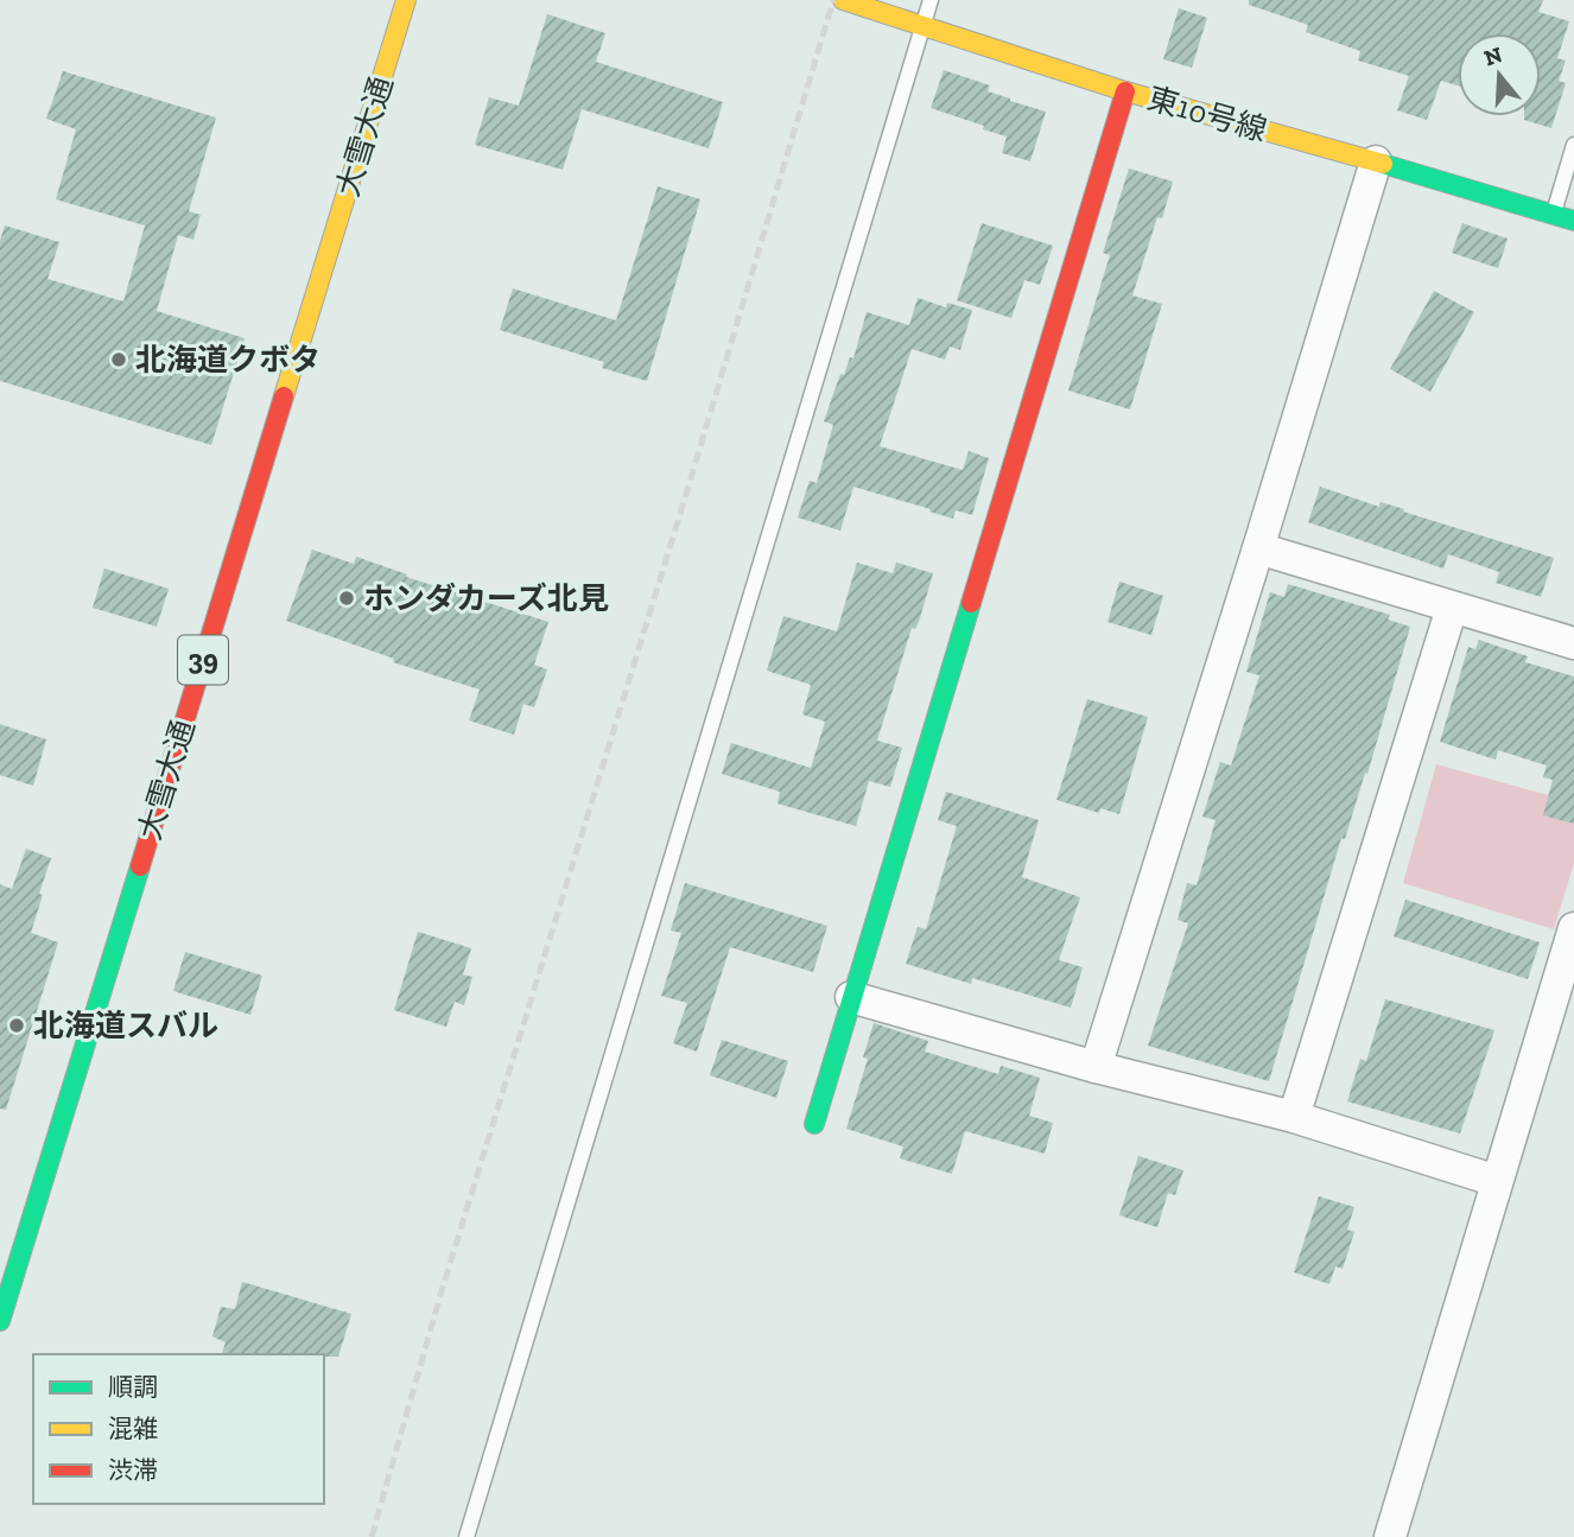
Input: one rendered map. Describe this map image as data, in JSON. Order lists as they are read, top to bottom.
{
  "streets": {
    "main road": ["東10号線", "大雪大通", "39"]
  },
  "places": ["北海道クボタ", "ホンダカーズ北見", "北海道スバル"],
  "legend": ["順調", "混雑", "渋滞"],
  "north": "top"
}
